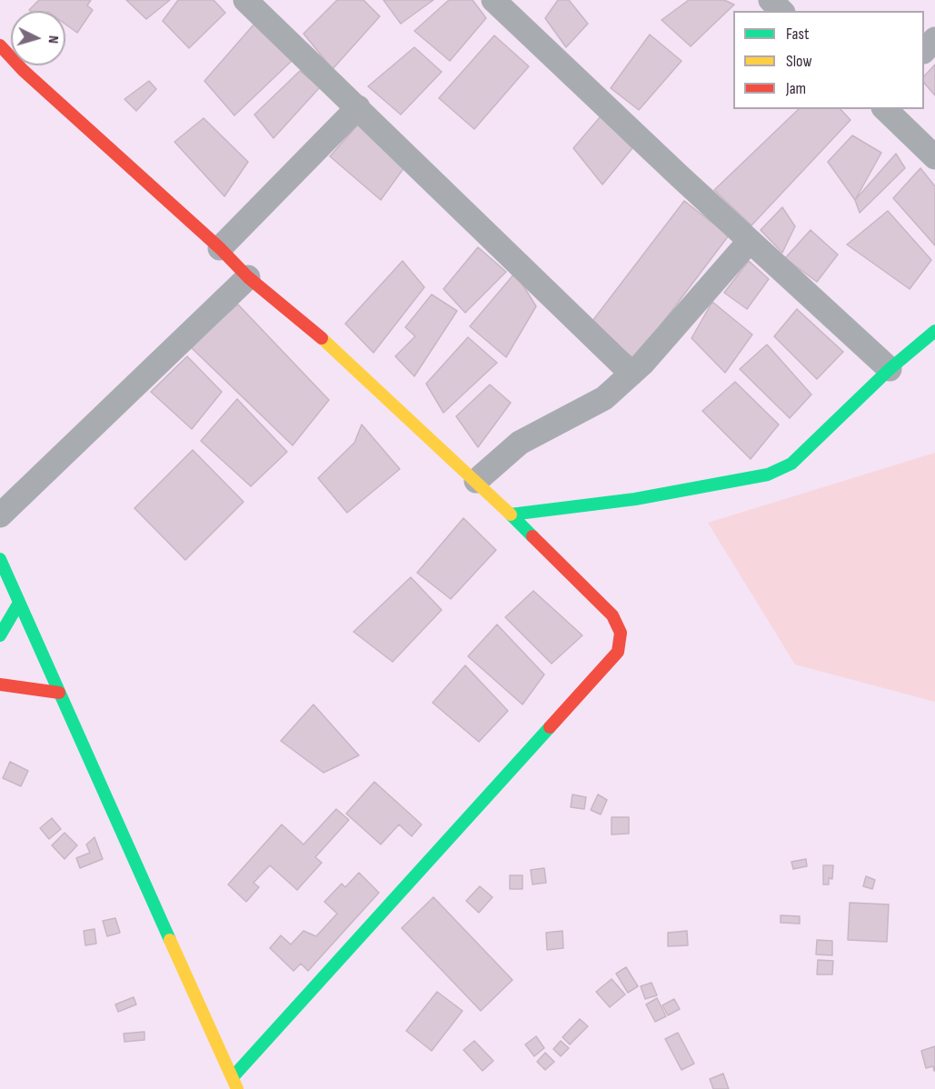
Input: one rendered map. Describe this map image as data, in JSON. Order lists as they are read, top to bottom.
{
  "legend": ["Fast", "Slow", "Jam"],
  "north": "right"
}
